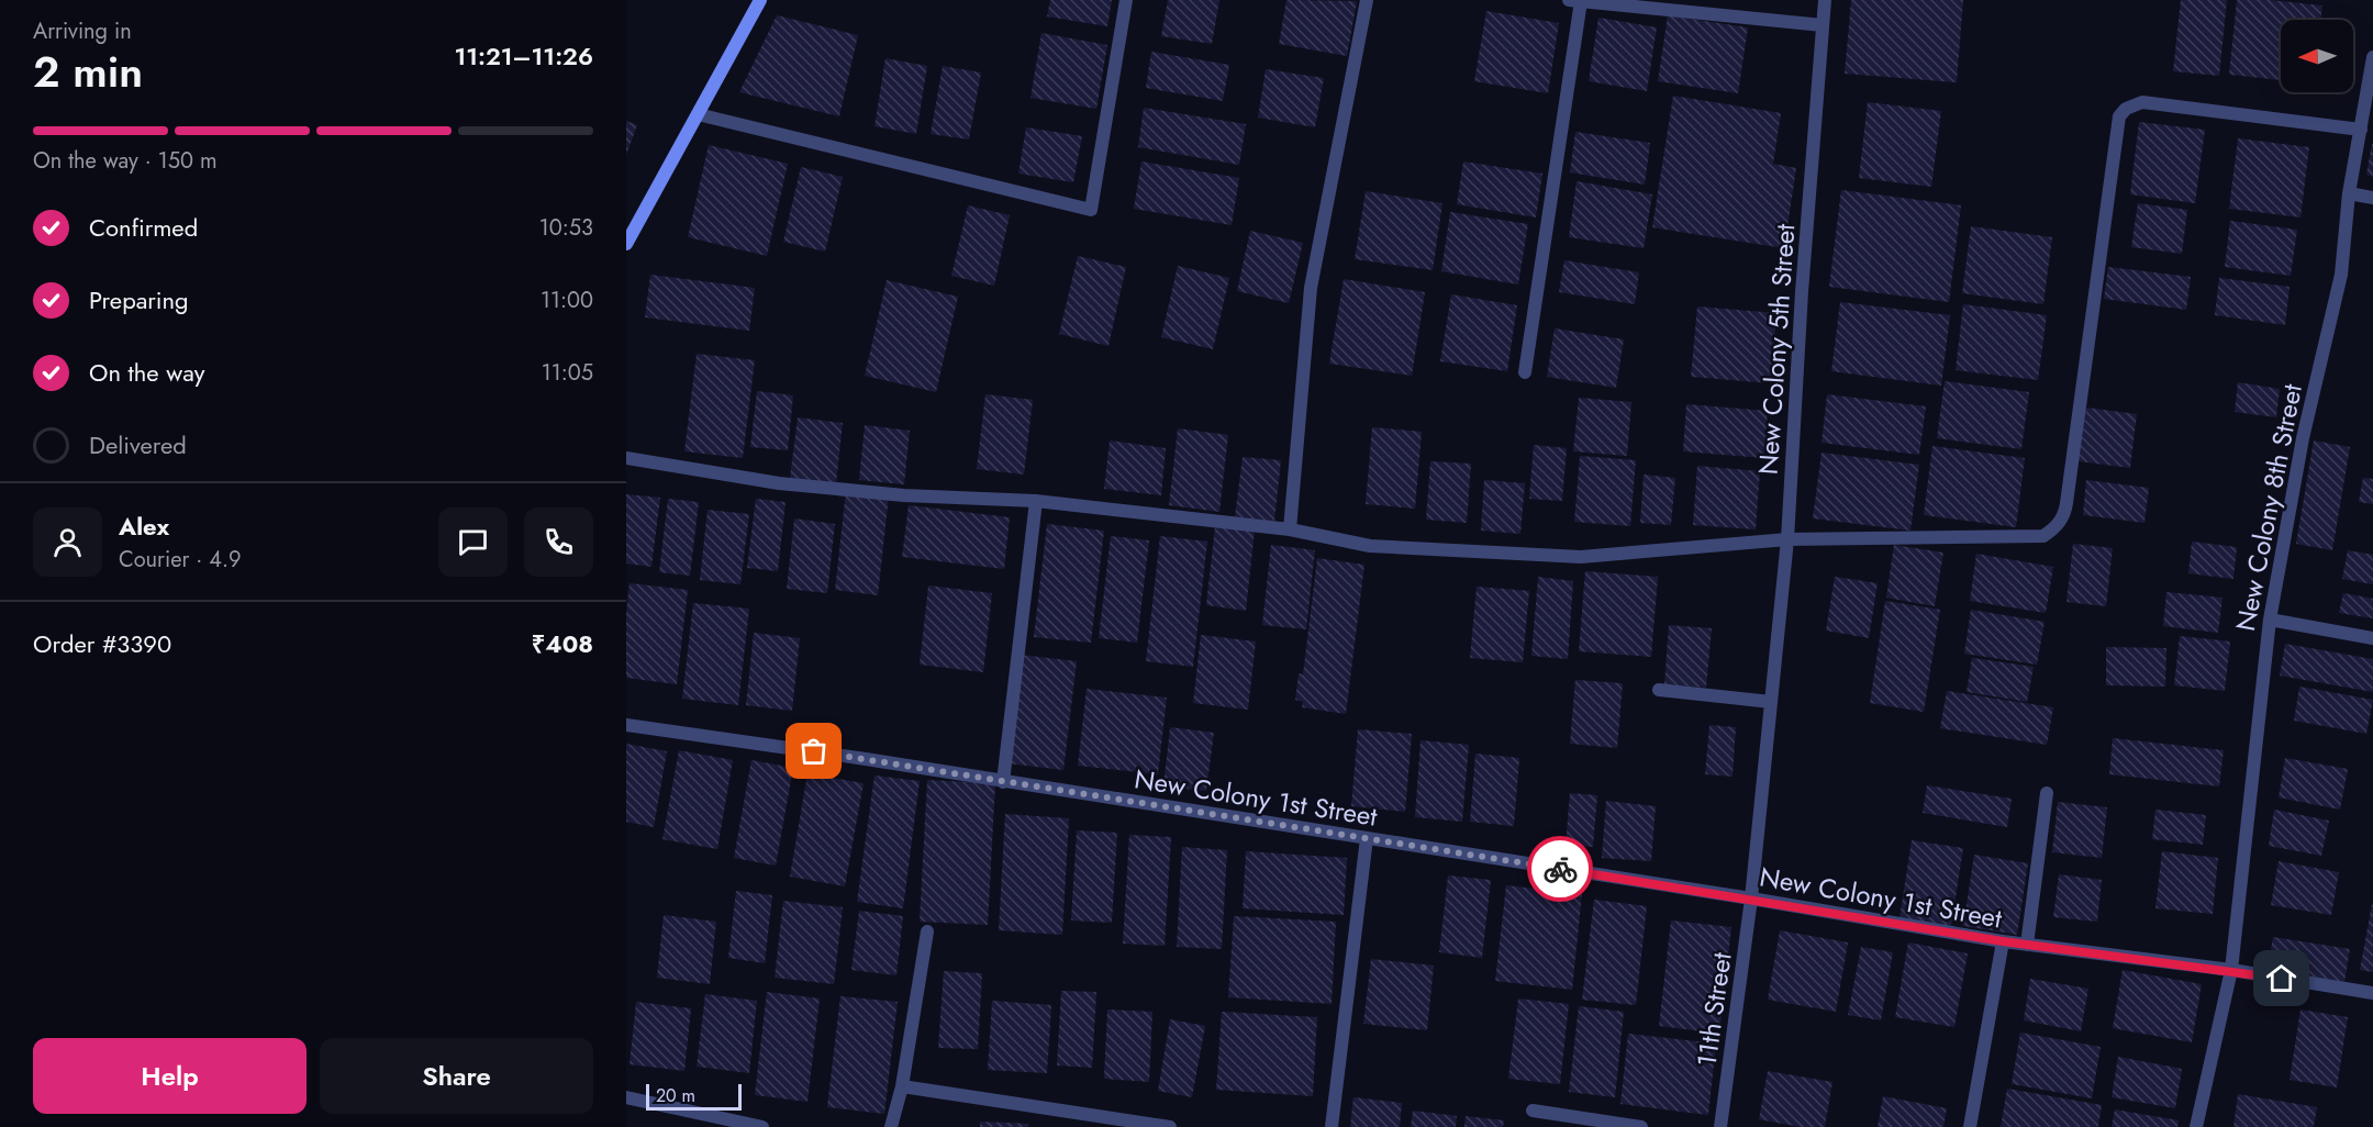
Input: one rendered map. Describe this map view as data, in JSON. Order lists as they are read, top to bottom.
{
  "streets": {
    "street": [
      "New Colony 5th Street",
      "New Colony 8th Street",
      "New Colony 1st Street",
      "11th Street"
    ]
  },
  "crossings": [
    ["New Colony 5th Street", "New Colony 1st Street"],
    ["New Colony 5th Street", "11th Street"],
    ["New Colony 8th Street", "New Colony 1st Street"],
    ["New Colony 1st Street", "11th Street"]
  ],
  "scale_bar": "20 m",
  "north": "left",
  "page": {
    "heading": ["2 min", "Arriving in", "11:21–11:26"],
    "panel": [
      "Alex",
      "Courier · 4.9",
      "Order #3390",
      "₹408"
    ],
    "bar": "On the way · 150 m",
    "list": [
      ["Confirmed", "10:53"],
      ["Preparing", "11:00"],
      ["On the way", "11:05"],
      "Delivered"
    ],
    "buttons": ["Help", "Share"],
    "scale": "20 m"
  }
}
